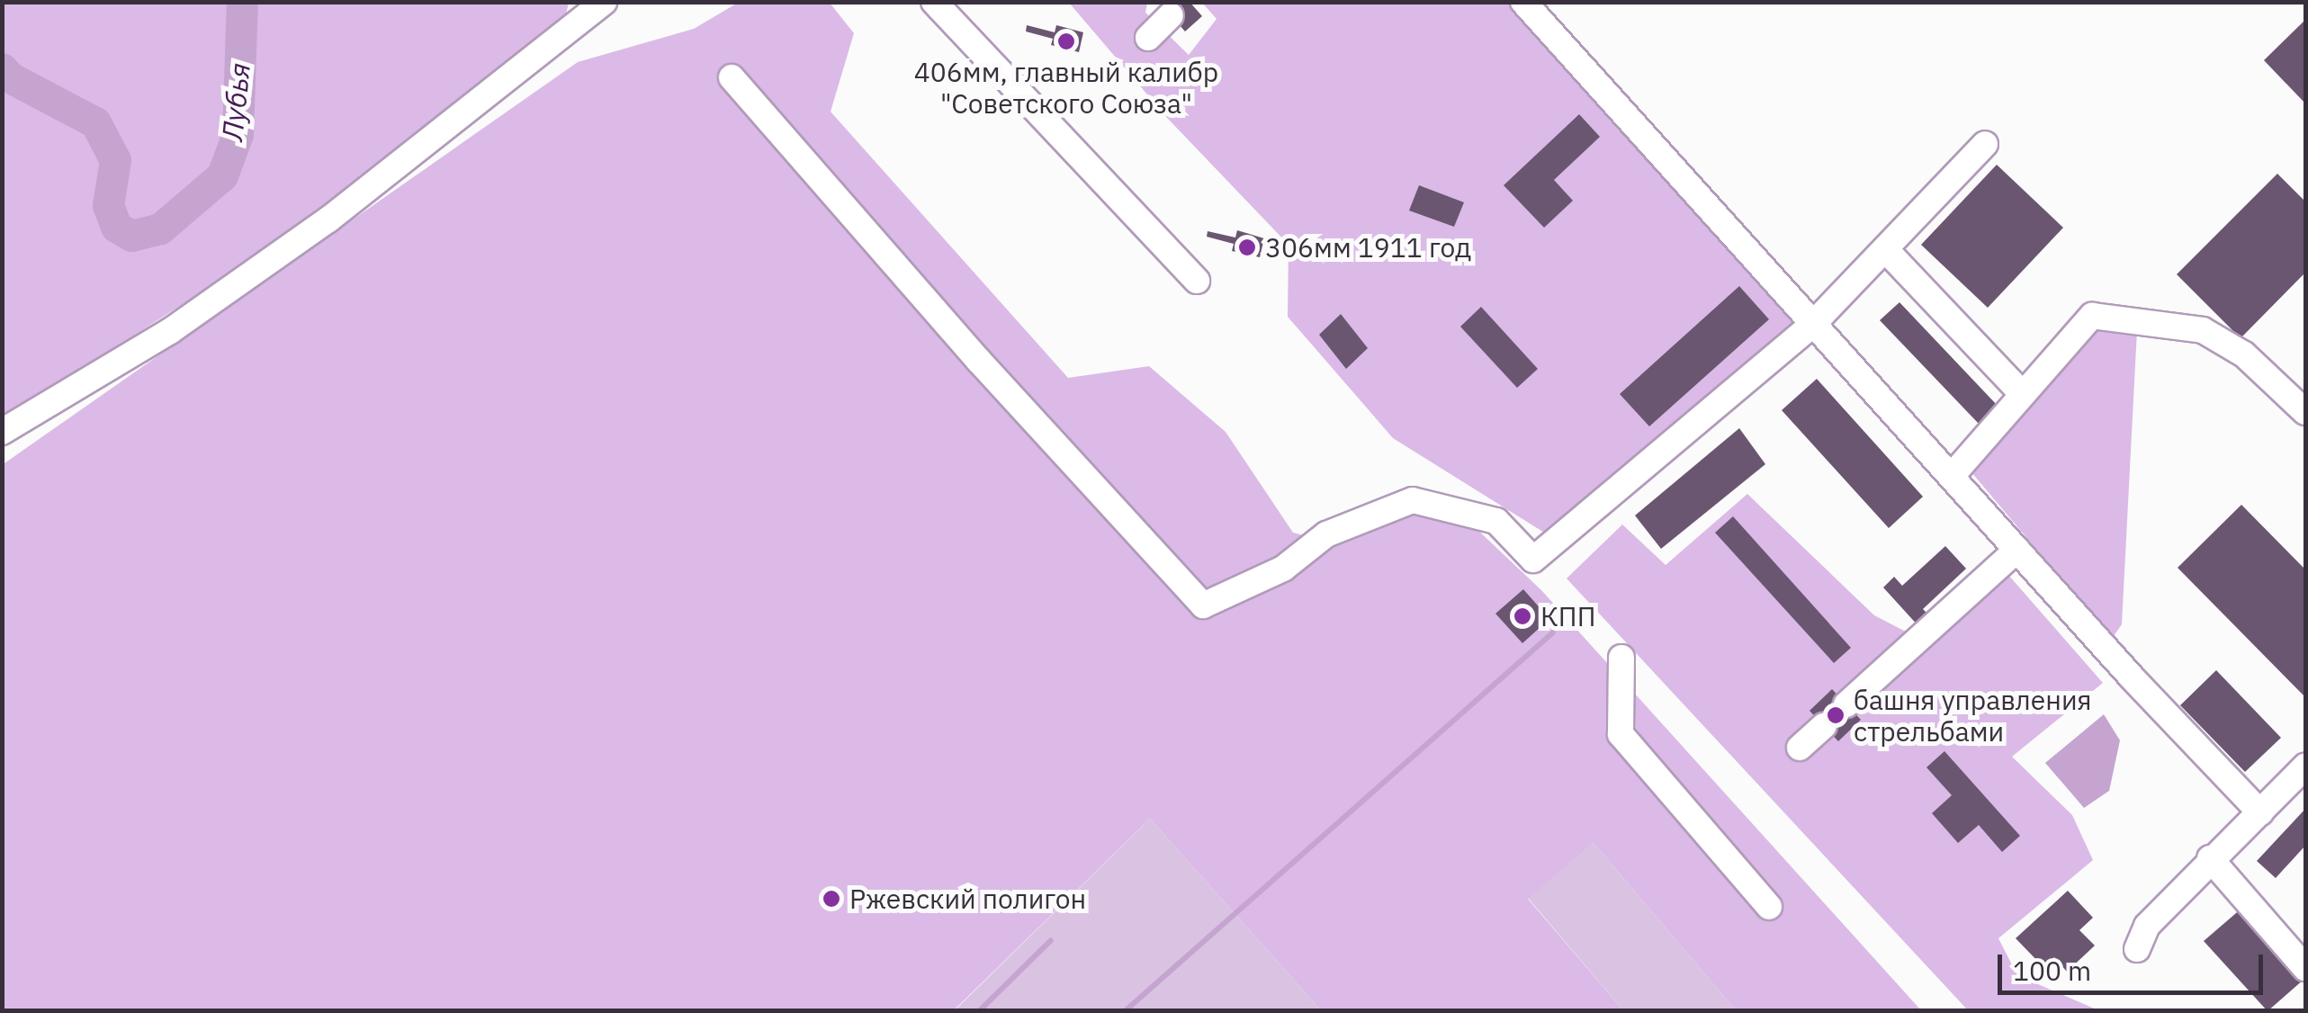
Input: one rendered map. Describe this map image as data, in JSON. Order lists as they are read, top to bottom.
{
  "water": ["Лубья"],
  "places": [
    "406мм, главный калибр \"Советского Союза\"",
    "306мм 1911 год",
    "КПП",
    "башня управления стрельбами",
    "Ржевский полигон"
  ],
  "scale_bar": "100 m"
}
